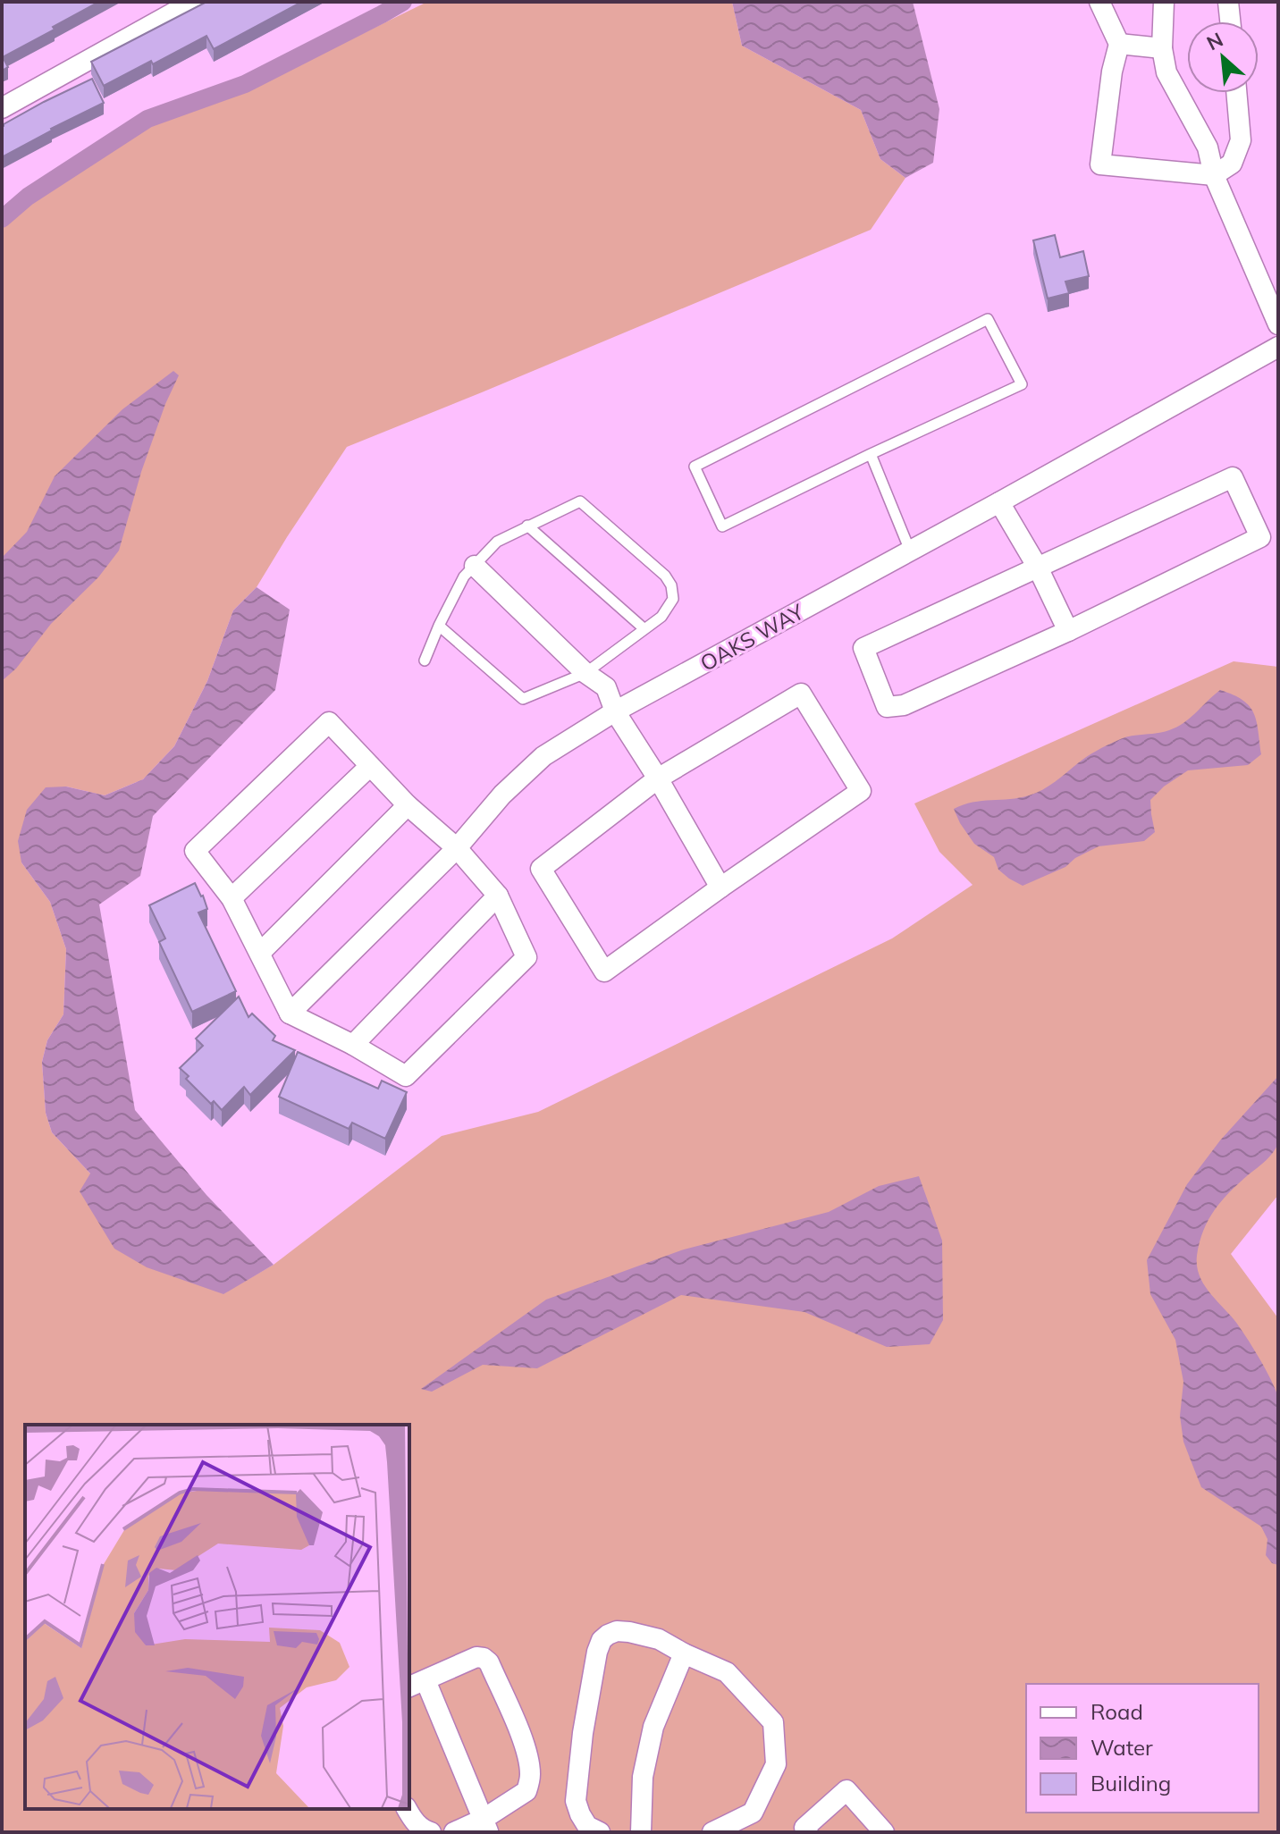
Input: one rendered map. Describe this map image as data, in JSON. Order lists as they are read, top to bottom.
{
  "streets": {
    "street": ["OAKS WAY"]
  },
  "legend": ["Road", "Water", "Building"],
  "north": "top left"
}
